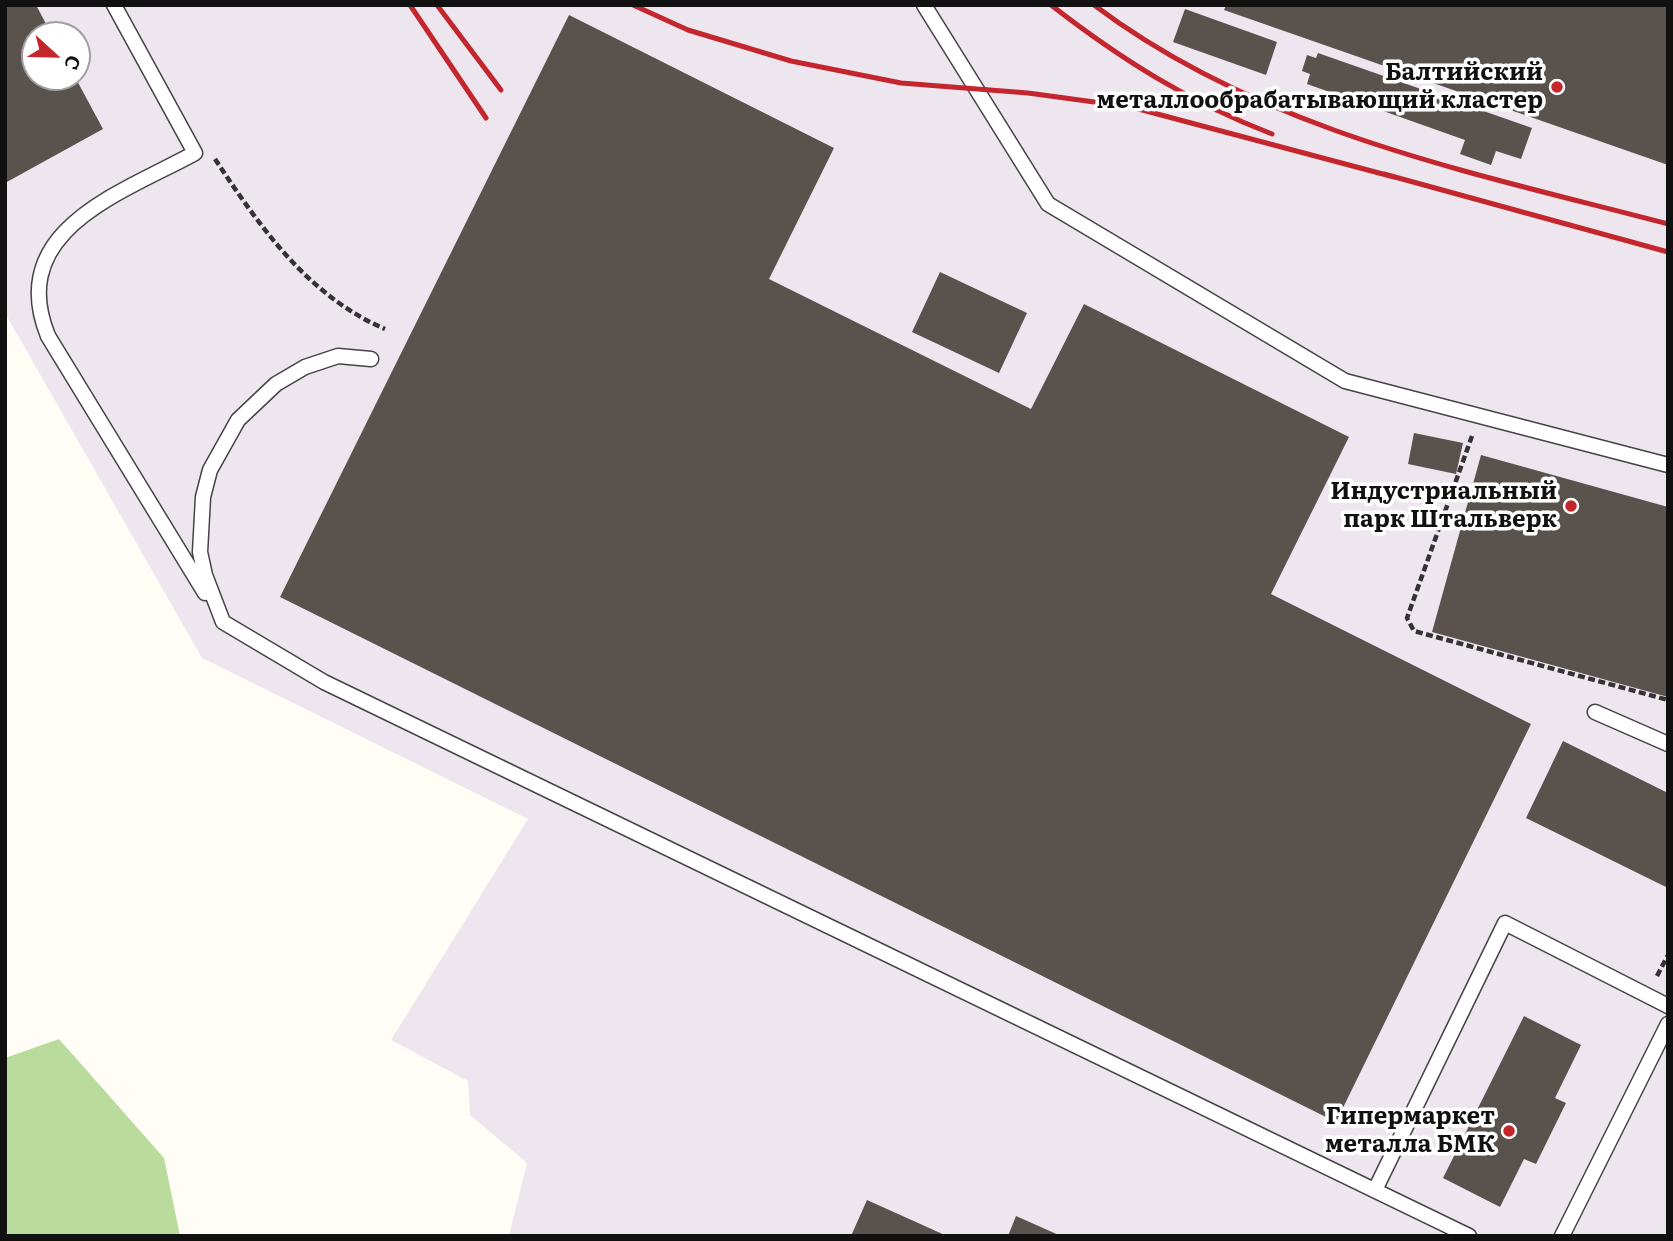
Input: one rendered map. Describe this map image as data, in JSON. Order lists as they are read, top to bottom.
{
  "places": ["Балтийский металлообрабатывающий кластер", "Индустриальный парк Штальверк", "Гипермаркет металла БМК"],
  "north": "right"
}
